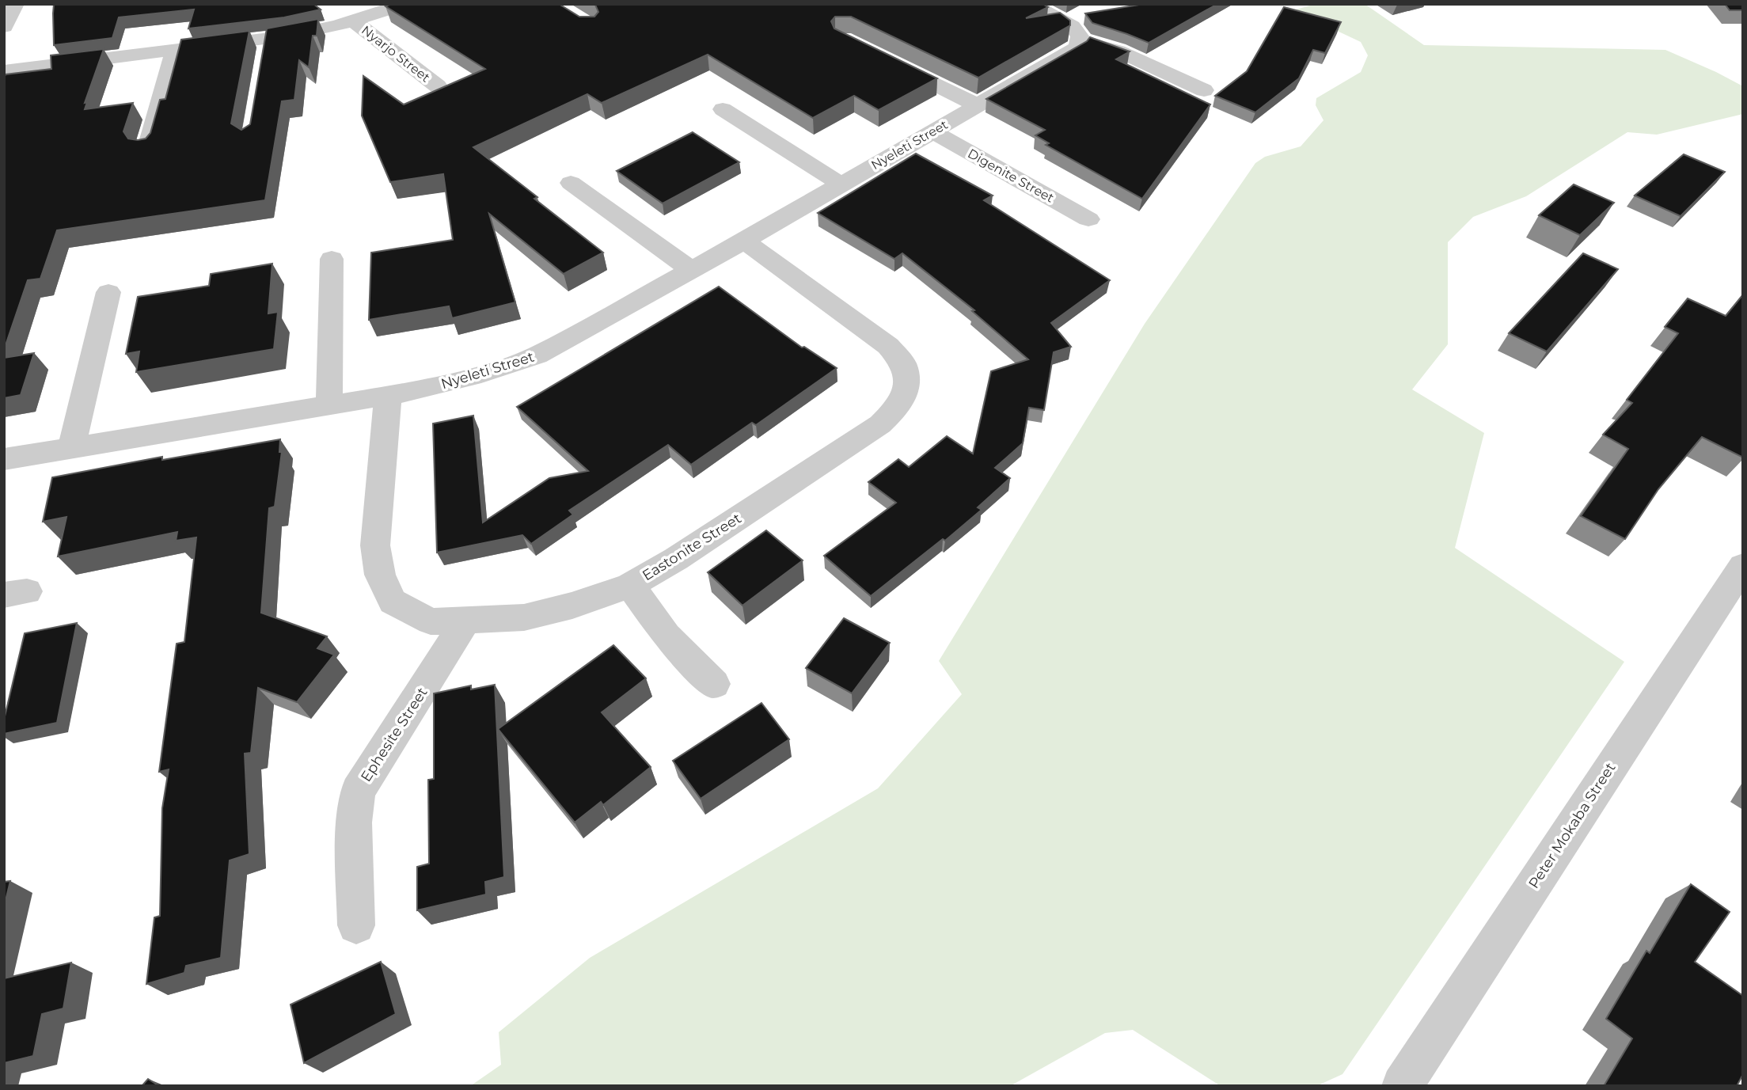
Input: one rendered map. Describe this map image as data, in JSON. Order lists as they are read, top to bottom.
{
  "streets": {
    "street": [
      "Nyarjo Street",
      "Nyeleti Street",
      "Digenite Street",
      "Eastonite Street",
      "Ephesite Street",
      "Peter Mokaba Street"
    ]
  },
  "crossings": [
    ["Nyeleti Street", "Digenite Street"],
    ["Nyeleti Street", "Eastonite Street"],
    ["Eastonite Street", "Ephesite Street"]
  ]
}
